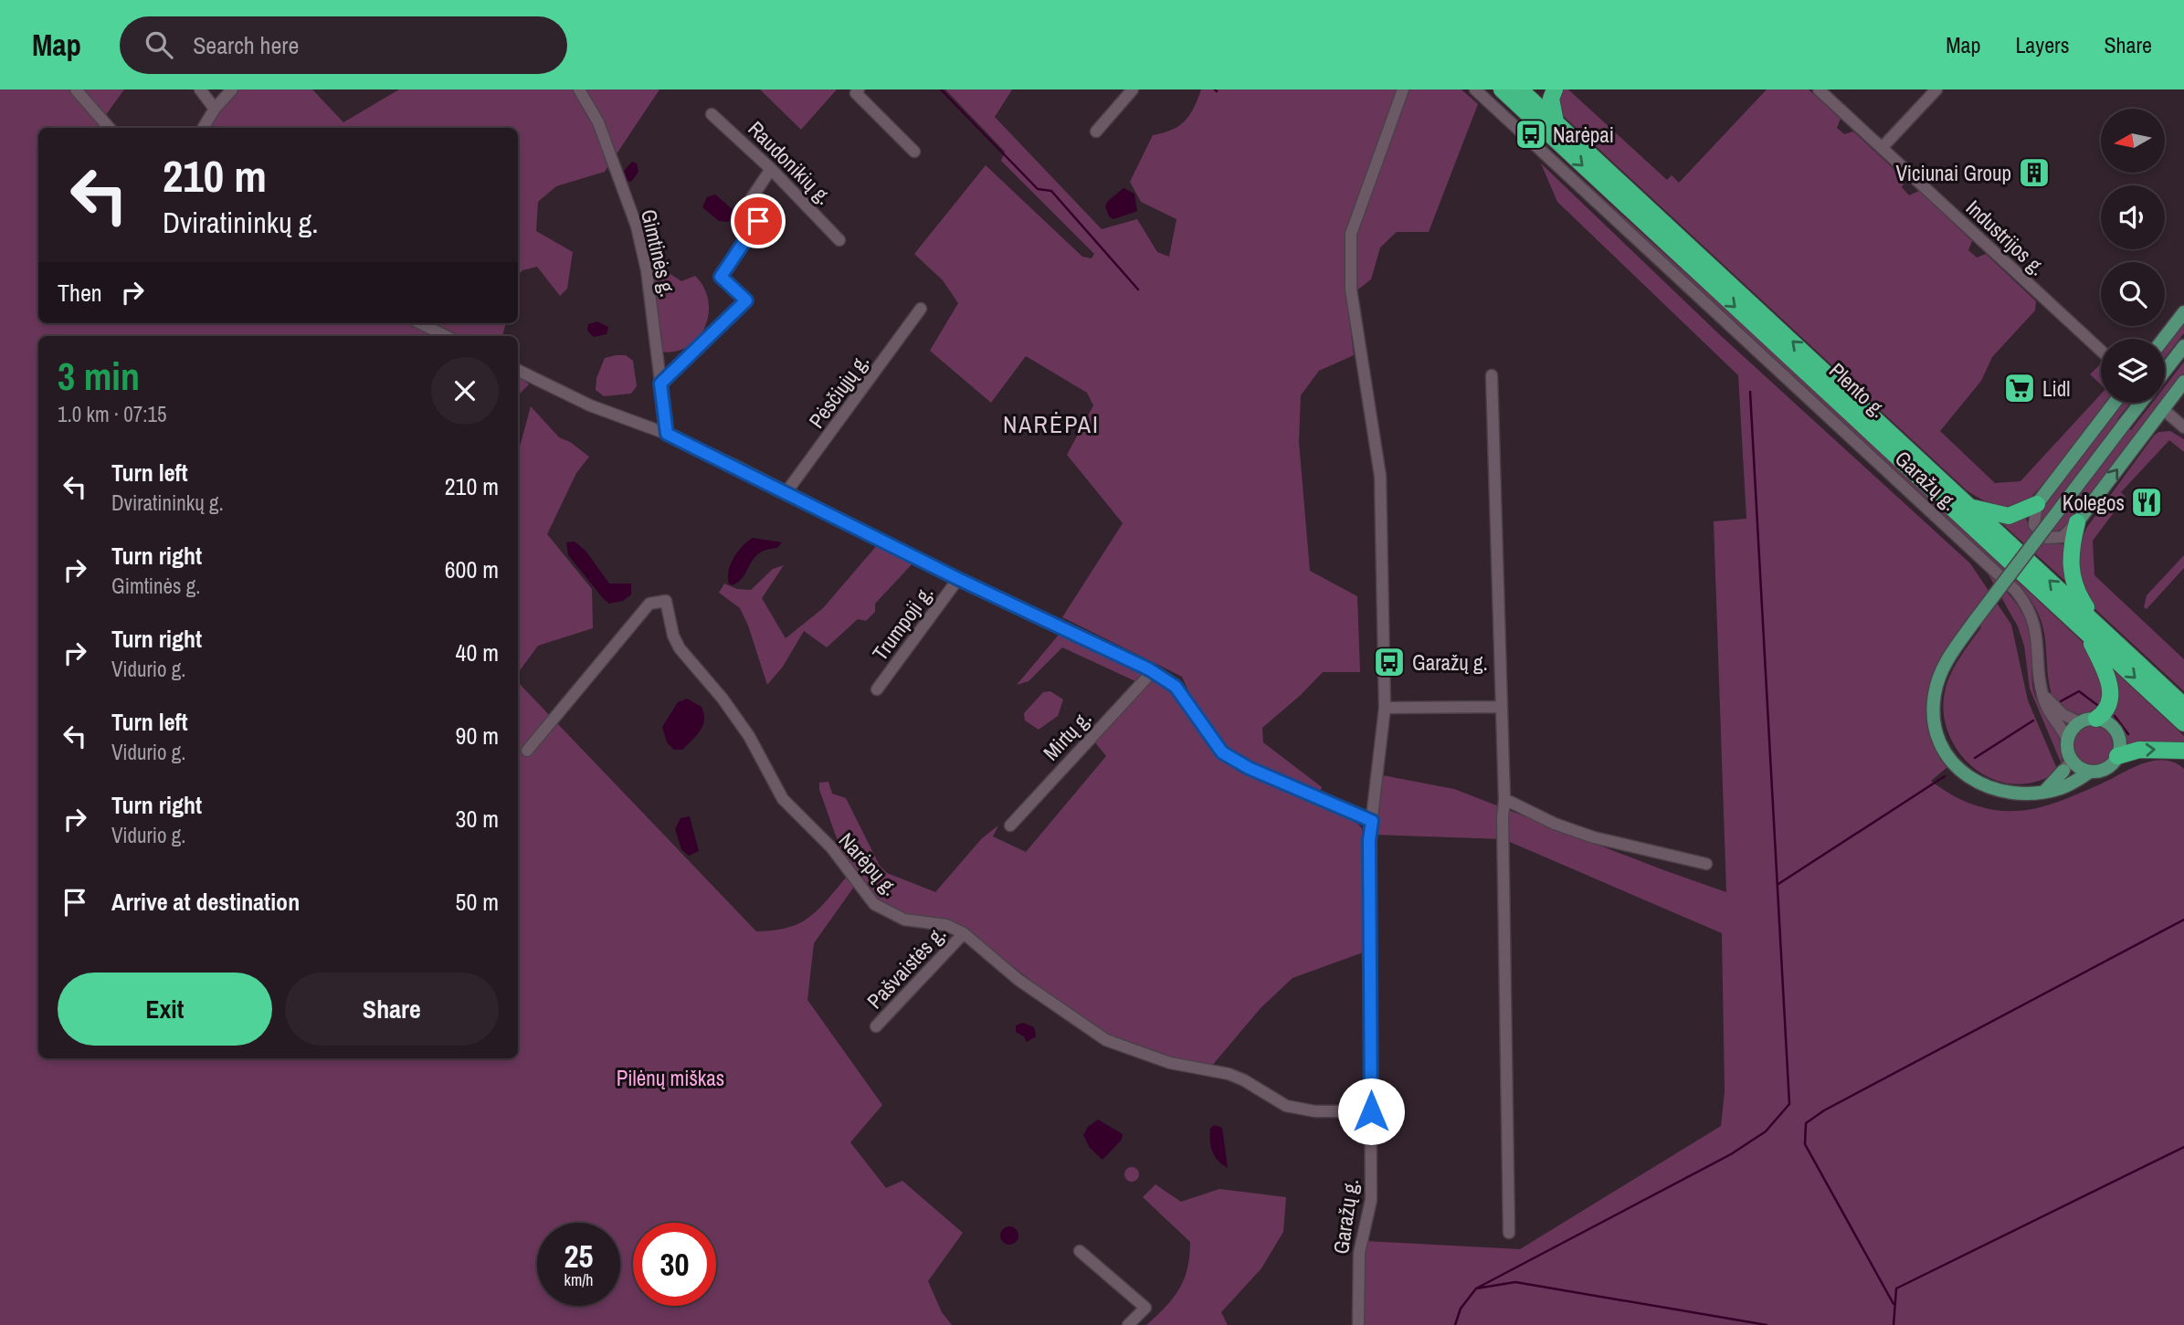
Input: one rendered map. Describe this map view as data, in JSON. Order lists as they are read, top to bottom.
{
  "streets": {
    "highway": ["Plento g."],
    "street": [
      "Raudonikių g.",
      "Industrijos g.",
      "Gimtinės g.",
      "Pėsčiųjų g.",
      "Garažų g.",
      "Trumpoji g.",
      "Mirtų g.",
      "Narėpų g.",
      "Pašvaistės g."
    ]
  },
  "crossings": [
    ["Garažų g.", "Narėpų g."],
    ["Narėpų g.", "Pašvaistės g."]
  ],
  "districts": ["NARĖPAI"],
  "parks": ["Pilėnų miškas"],
  "places": {
    "bus stop": ["Narėpai", "Garažų g."],
    "building": ["Viciunai Group"],
    "supermarket": ["Lidl"],
    "restaurant": ["Kolegos"]
  },
  "north": "left",
  "page": {
    "header": "Map",
    "search": "Search here",
    "nav": ["Map", "Layers", "Share"],
    "turn": ["210 m", "Dviratininkų g."],
    "then": "Then",
    "heading": ["3 min", "1.0 km · 07:15"],
    "list": [
      {
        "name": "Turn left",
        "note": "Dviratininkų g.",
        "value": "210 m"
      },
      {
        "name": "Turn right",
        "note": "Gimtinės g.",
        "value": "600 m"
      },
      {
        "name": "Turn right",
        "note": "Vidurio g.",
        "value": "40 m"
      },
      {
        "name": "Turn left",
        "note": "Vidurio g.",
        "value": "90 m"
      },
      {
        "name": "Turn right",
        "note": "Vidurio g.",
        "value": "30 m"
      },
      {
        "name": "Arrive at destination",
        "value": "50 m"
      }
    ],
    "buttons": ["Exit", "Share"],
    "speed": "25 km/h",
    "limit": "30"
  }
}
